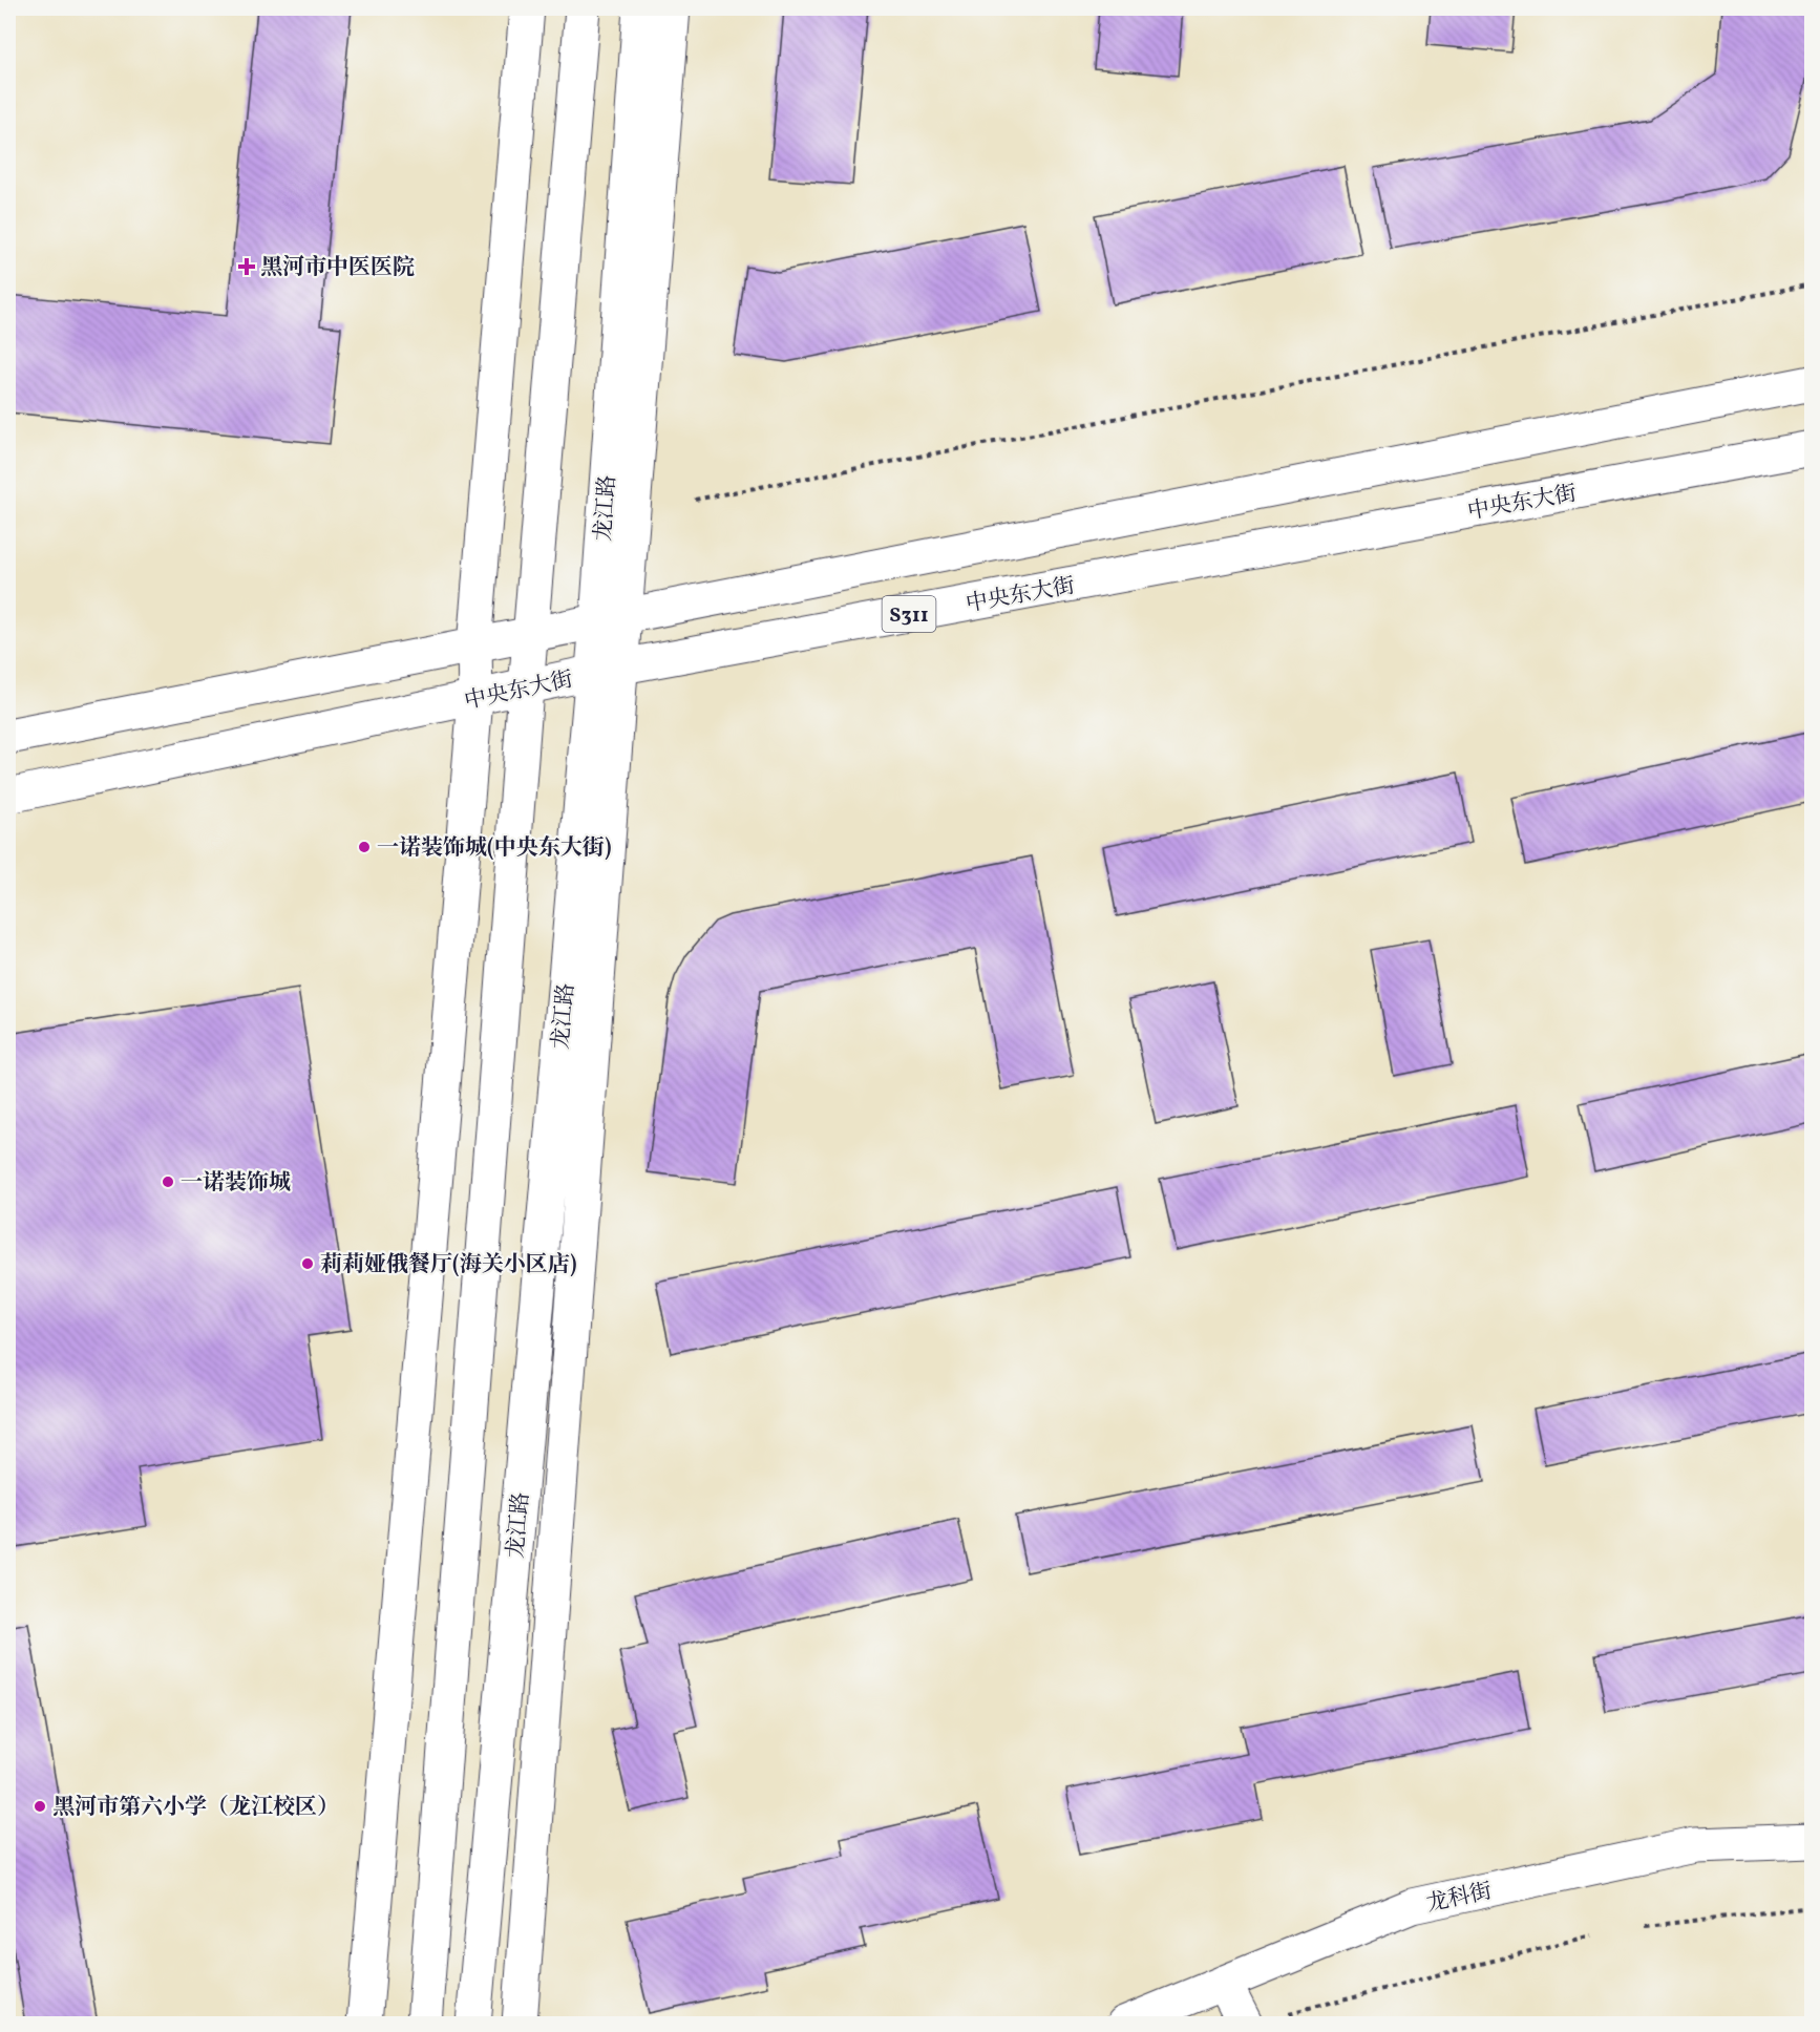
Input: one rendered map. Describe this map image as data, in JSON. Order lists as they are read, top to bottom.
{
  "streets": {
    "street": [
      "中央东大街",
      "龙江路",
      "S311",
      "龙科街"
    ]
  },
  "crossings": [
    ["中央东大街", "龙江路"]
  ],
  "places": {
    "health": ["黑河市中医医院"],
    "other": [
      "一诺装饰城(中央东大街)",
      "一诺装饰城",
      "莉莉娅俄餐厅(海关小区店)",
      "黑河市第六小学（龙江校区）"
    ]
  }
}
